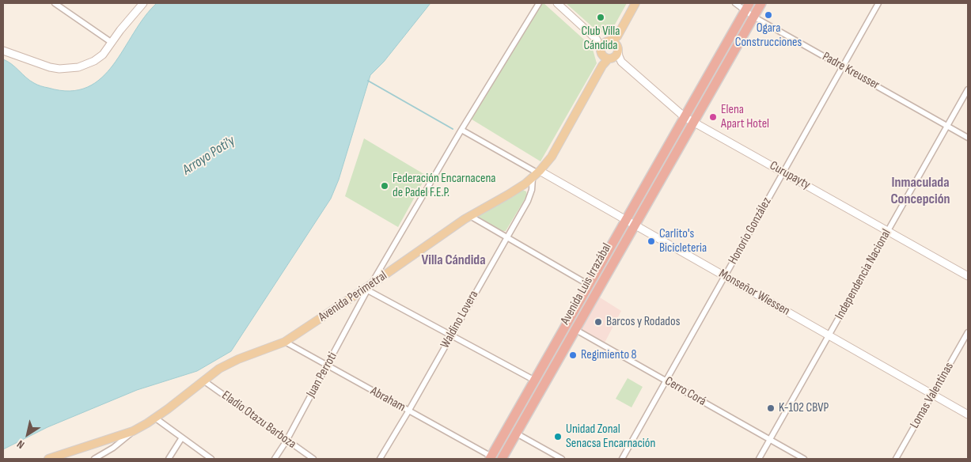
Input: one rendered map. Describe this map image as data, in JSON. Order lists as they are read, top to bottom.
{
  "streets": {
    "highway": ["Avenida Luis Irrazábal"],
    "main road": ["Avenida Perimetral"],
    "street": [
      "Padre Kreusser",
      "Curupayty",
      "Honorio González",
      "Independencia Nacional",
      "Monseñor Wiessen",
      "Waldino Lovera",
      "Juan Perroti",
      "Cerro Corá",
      "Lomas Valentinas",
      "Abraham",
      "Eladio Otazu Barboza"
    ]
  },
  "crossings": [
    ["Padre Kreusser", "Honorio González"],
    ["Padre Kreusser", "Independencia Nacional"],
    ["Padre Kreusser", "Avenida Luis Irrazábal"],
    ["Curupayty", "Honorio González"],
    ["Curupayty", "Independencia Nacional"],
    ["Curupayty", "Avenida Luis Irrazábal"],
    ["Curupayty", "Avenida Perimetral"],
    ["Honorio González", "Monseñor Wiessen"],
    ["Honorio González", "Cerro Corá"],
    ["Independencia Nacional", "Monseñor Wiessen"],
    ["Independencia Nacional", "Cerro Corá"],
    ["Avenida Luis Irrazábal", "Monseñor Wiessen"],
    ["Avenida Luis Irrazábal", "Cerro Corá"],
    ["Monseñor Wiessen", "Avenida Perimetral"],
    ["Monseñor Wiessen", "Waldino Lovera"],
    ["Monseñor Wiessen", "Lomas Valentinas"],
    ["Avenida Perimetral", "Waldino Lovera"],
    ["Avenida Perimetral", "Juan Perroti"],
    ["Avenida Perimetral", "Abraham"],
    ["Avenida Perimetral", "Eladio Otazu Barboza"],
    ["Waldino Lovera", "Abraham"],
    ["Juan Perroti", "Abraham"],
    ["Juan Perroti", "Eladio Otazu Barboza"]
  ],
  "districts": ["Inmaculada Concepción", "Villa Cándida"],
  "water": ["Arroyo Poti'y"],
  "places": [
    "Ogara Construcciones",
    "Club Villa Cándida",
    "Elena Apart Hotel",
    "Federación Encarnacena de Padel F.E.P.",
    "Carlito's Bicicleteria",
    "Barcos y Rodados",
    "Regimiento 8",
    "K-102 CBVP",
    "Unidad Zonal Senacsa Encarnación"
  ],
  "north": "bottom left"
}
